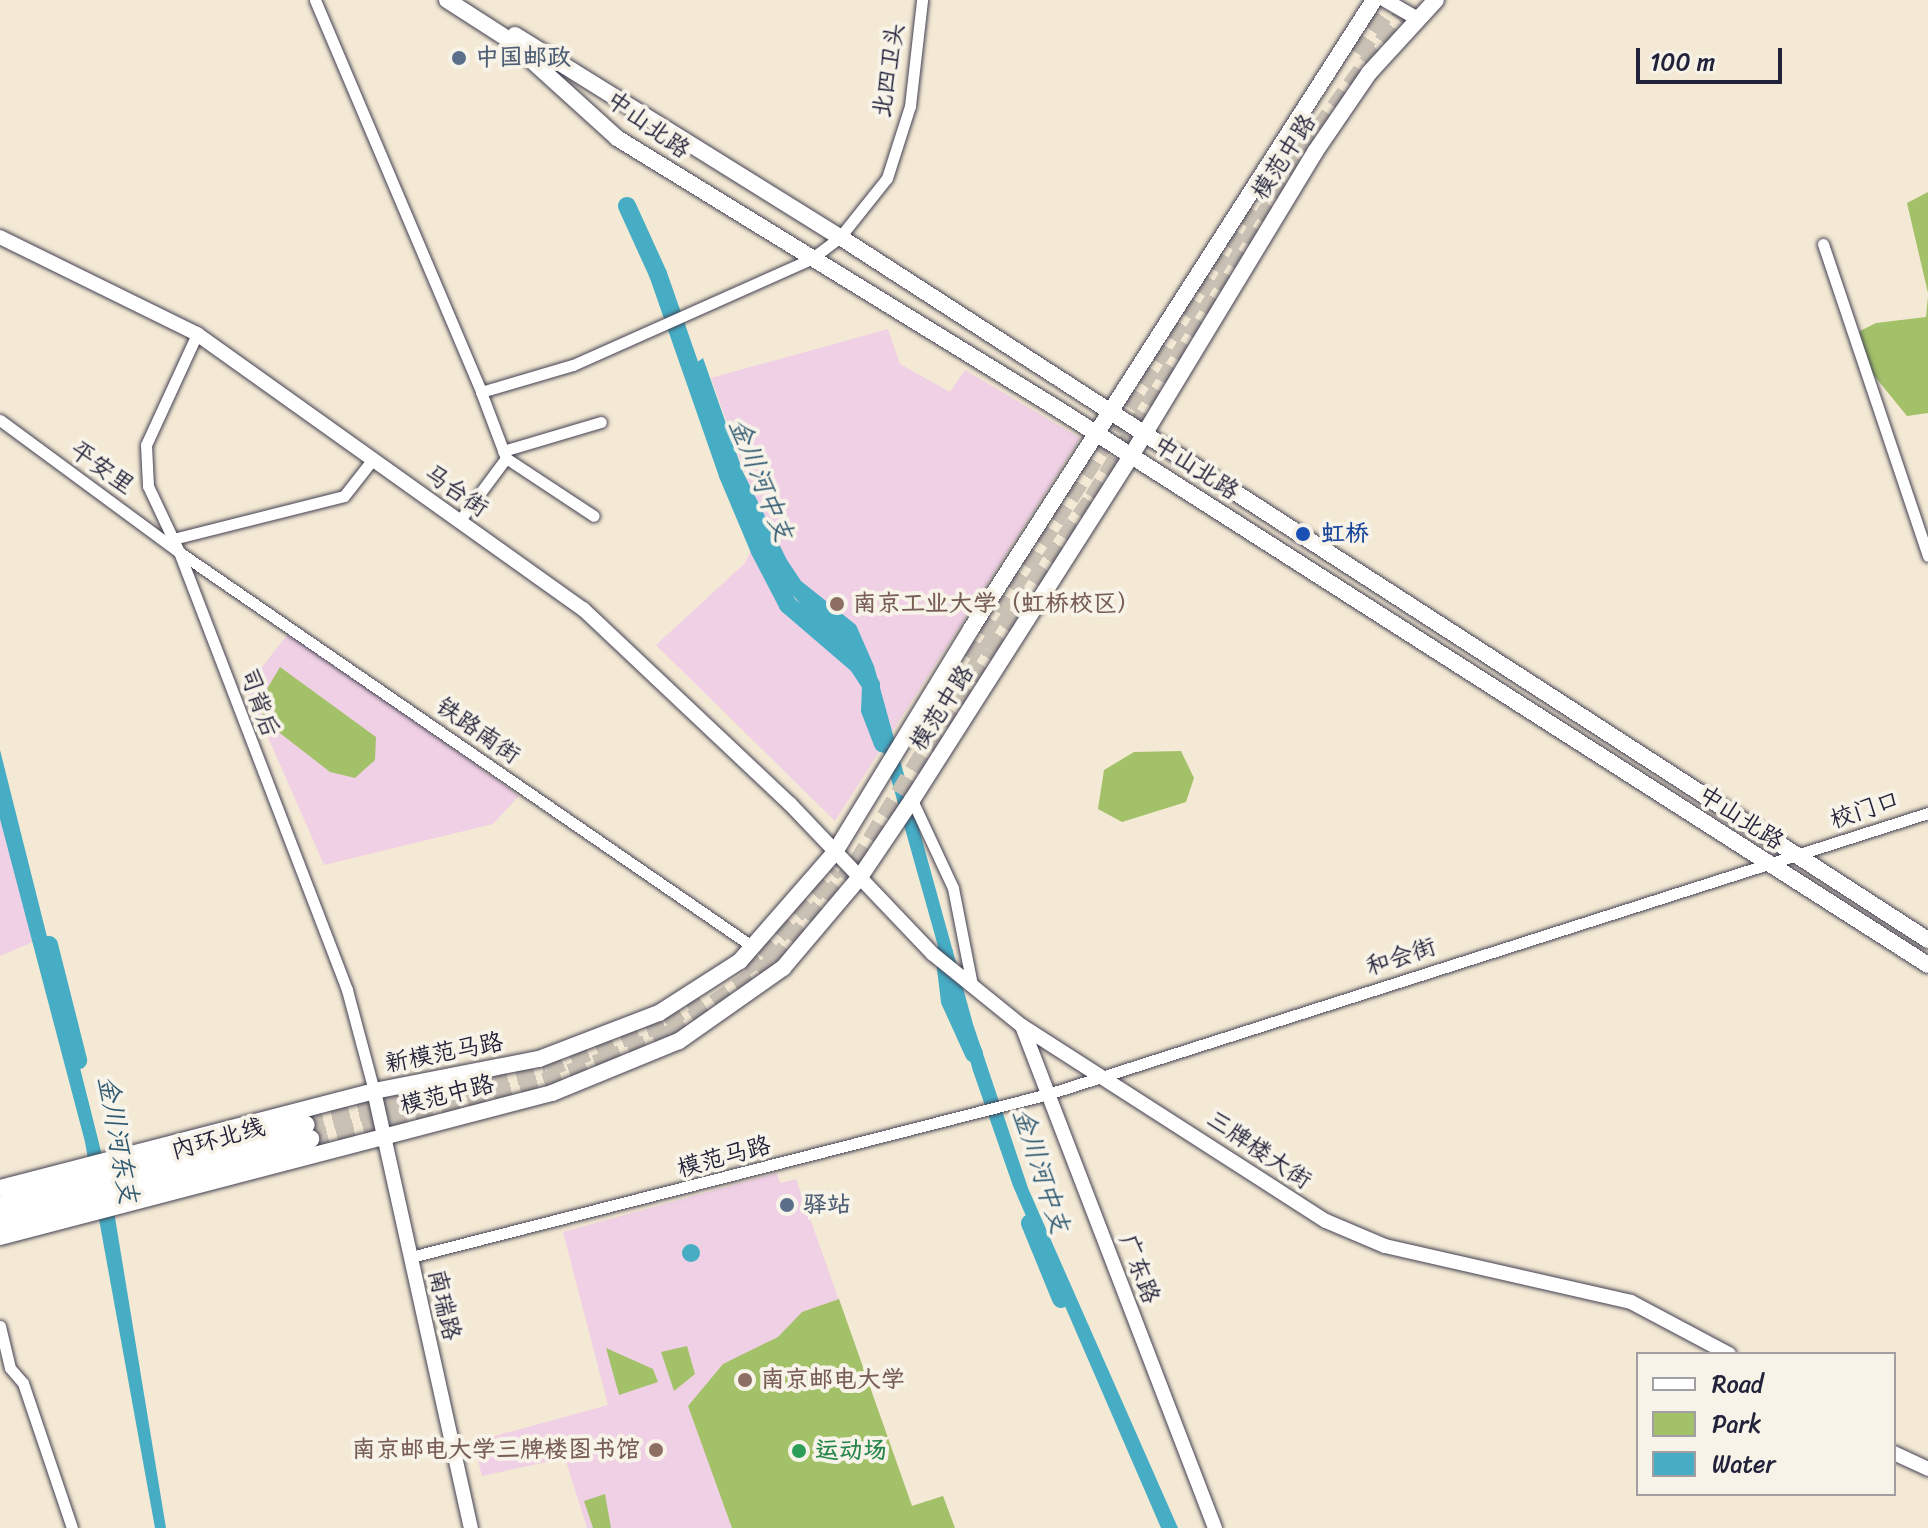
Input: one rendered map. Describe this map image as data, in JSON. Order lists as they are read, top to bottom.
{
  "streets": {
    "highway": ["内环北线"],
    "main road": ["中山北路", "模范中路", "新模范马路"],
    "street": [
      "北四卫头",
      "平安里",
      "马台街",
      "司背后",
      "铁路南街",
      "校门口",
      "和会街",
      "三牌楼大街",
      "模范马路",
      "广东路",
      "南瑞路"
    ]
  },
  "crossings": [
    ["北四卫头", "中山北路"],
    ["中山北路", "模范中路"],
    ["中山北路", "校门口"],
    ["中山北路", "和会街"],
    ["模范中路", "马台街"],
    ["模范中路", "新模范马路"],
    ["模范中路", "内环北线"],
    ["模范中路", "三牌楼大街"],
    ["模范中路", "南瑞路"],
    ["平安里", "司背后"],
    ["平安里", "铁路南街"],
    ["马台街", "司背后"],
    ["马台街", "新模范马路"],
    ["马台街", "三牌楼大街"],
    ["司背后", "铁路南街"],
    ["司背后", "新模范马路"],
    ["司背后", "南瑞路"],
    ["铁路南街", "新模范马路"],
    ["校门口", "和会街"],
    ["和会街", "三牌楼大街"],
    ["和会街", "模范马路"],
    ["和会街", "广东路"],
    ["新模范马路", "内环北线"],
    ["新模范马路", "三牌楼大街"],
    ["新模范马路", "南瑞路"],
    ["三牌楼大街", "广东路"],
    ["模范马路", "广东路"],
    ["模范马路", "南瑞路"]
  ],
  "water": ["金川河中支", "金川河东支"],
  "places": [
    "中国邮政",
    "虹桥",
    "南京工业大学（虹桥校区）",
    "驿站",
    "南京邮电大学",
    "南京邮电大学三牌楼图书馆",
    "运动场"
  ],
  "legend": ["Road", "Park", "Water"],
  "scale_bar": "100 m"
}
